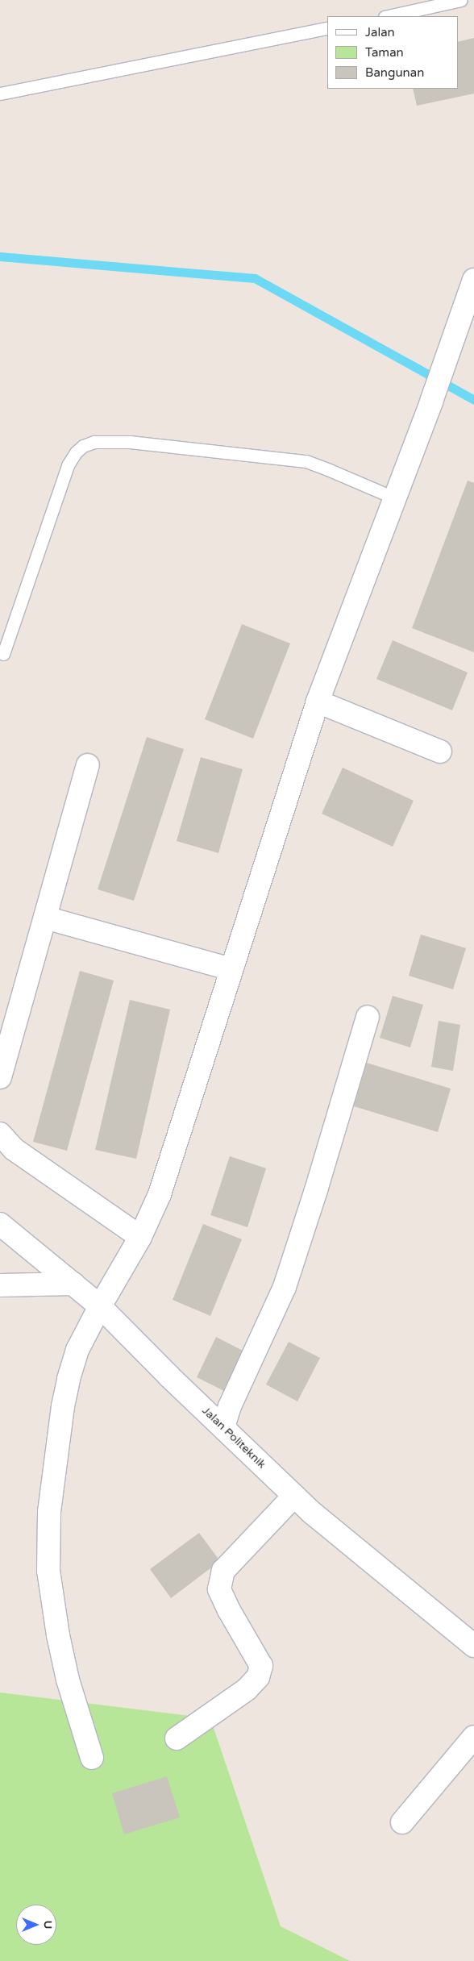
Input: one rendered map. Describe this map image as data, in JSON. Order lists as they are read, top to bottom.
{
  "streets": {
    "street": ["Jalan Politeknik"]
  },
  "legend": ["Jalan", "Taman", "Bangunan"],
  "north": "right"
}
